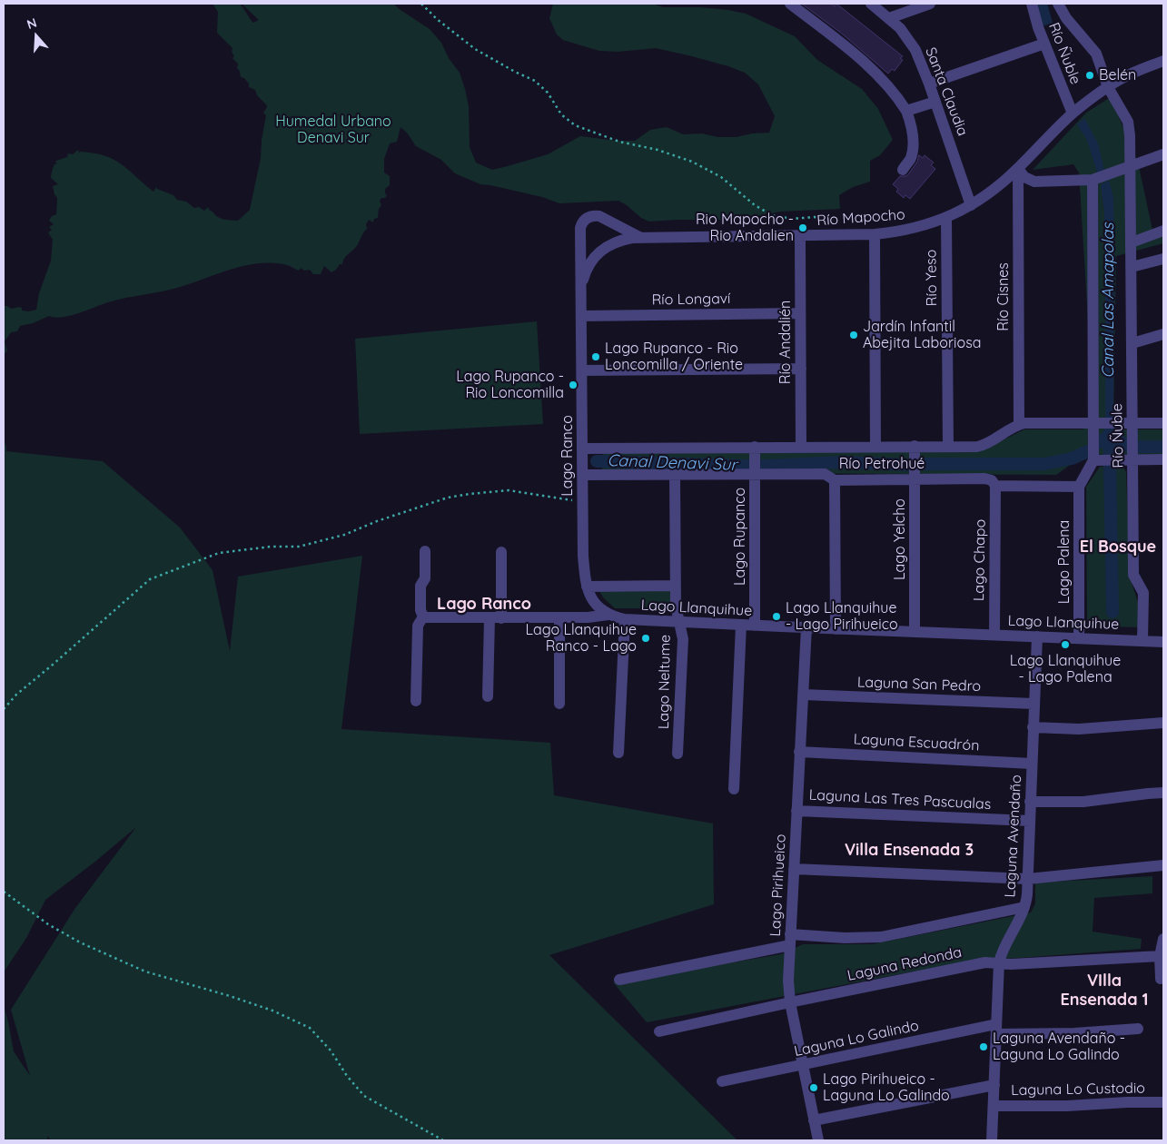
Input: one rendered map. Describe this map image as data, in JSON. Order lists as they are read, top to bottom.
{
  "streets": {
    "street": [
      "Río Ñuble",
      "Santa Claudia",
      "Río Mapocho",
      "Río Yeso",
      "Río Cisnes",
      "Río Longaví",
      "Río Andalién",
      "Lago Ranco",
      "Río Petrohué",
      "Lago Rupanco",
      "Lago Yelcho",
      "Lago Chapo",
      "Lago Palena",
      "Lago Llanquihue",
      "Lago Neltume",
      "Laguna San Pedro",
      "Laguna Escuadrón",
      "Laguna Las Tres Pascualas",
      "Laguna Avendaño",
      "Lago Pirihueico",
      "Laguna Redonda",
      "Laguna Lo Galindo",
      "Laguna Lo Custodio"
    ]
  },
  "crossings": [
    ["Río Ñuble", "Río Mapocho"],
    ["Río Ñuble", "Río Petrohué"],
    ["Río Ñuble", "Lago Llanquihue"],
    ["Santa Claudia", "Río Mapocho"],
    ["Río Mapocho", "Río Yeso"],
    ["Río Mapocho", "Río Cisnes"],
    ["Río Mapocho", "Río Andalién"],
    ["Río Mapocho", "Lago Ranco"],
    ["Río Yeso", "Río Petrohué"],
    ["Río Cisnes", "Río Petrohué"],
    ["Río Longaví", "Río Andalién"],
    ["Río Longaví", "Lago Ranco"],
    ["Río Andalién", "Río Petrohué"],
    ["Lago Ranco", "Río Petrohué"],
    ["Lago Ranco", "Lago Llanquihue"],
    ["Río Petrohué", "Lago Rupanco"],
    ["Río Petrohué", "Lago Yelcho"],
    ["Río Petrohué", "Lago Chapo"],
    ["Río Petrohué", "Lago Palena"],
    ["Río Petrohué", "Lago Neltume"],
    ["Lago Rupanco", "Lago Llanquihue"],
    ["Lago Yelcho", "Lago Llanquihue"],
    ["Lago Chapo", "Lago Llanquihue"],
    ["Lago Palena", "Lago Llanquihue"],
    ["Lago Llanquihue", "Lago Neltume"],
    ["Lago Llanquihue", "Laguna Avendaño"],
    ["Lago Llanquihue", "Lago Pirihueico"],
    ["Laguna San Pedro", "Laguna Avendaño"],
    ["Laguna San Pedro", "Lago Pirihueico"],
    ["Laguna Escuadrón", "Laguna Avendaño"],
    ["Laguna Escuadrón", "Lago Pirihueico"],
    ["Laguna Las Tres Pascualas", "Laguna Avendaño"],
    ["Laguna Las Tres Pascualas", "Lago Pirihueico"],
    ["Laguna Avendaño", "Laguna Redonda"],
    ["Laguna Avendaño", "Laguna Lo Galindo"],
    ["Laguna Avendaño", "Laguna Lo Custodio"],
    ["Lago Pirihueico", "Laguna Redonda"],
    ["Lago Pirihueico", "Laguna Lo Galindo"],
    ["Lago Pirihueico", "Laguna Lo Custodio"]
  ],
  "districts": [
    "El Bosque",
    "Lago Ranco",
    "Villa Ensenada 3",
    "VIlla Ensenada 1"
  ],
  "water": ["Canal Las Amapolas", "Canal Denavi Sur"],
  "parks": ["Humedal Urbano Denavi Sur"],
  "places": [
    "Belén",
    "Rio Mapocho - Rio Andalien",
    "Jardín Infantil Abejita Laboriosa",
    "Lago Rupanco - Rio Loncomilla / Oriente",
    "Lago Rupanco - Rio Loncomilla",
    "Lago Llanquihue - Lago Pirihueico",
    "Lago Llanquihue Ranco - Lago",
    "Lago Llanquihue - Lago Palena",
    "Laguna Avendaño - Laguna Lo Galindo",
    "Lago Pirihueico - Laguna Lo Galindo"
  ],
  "north": "top"
}
